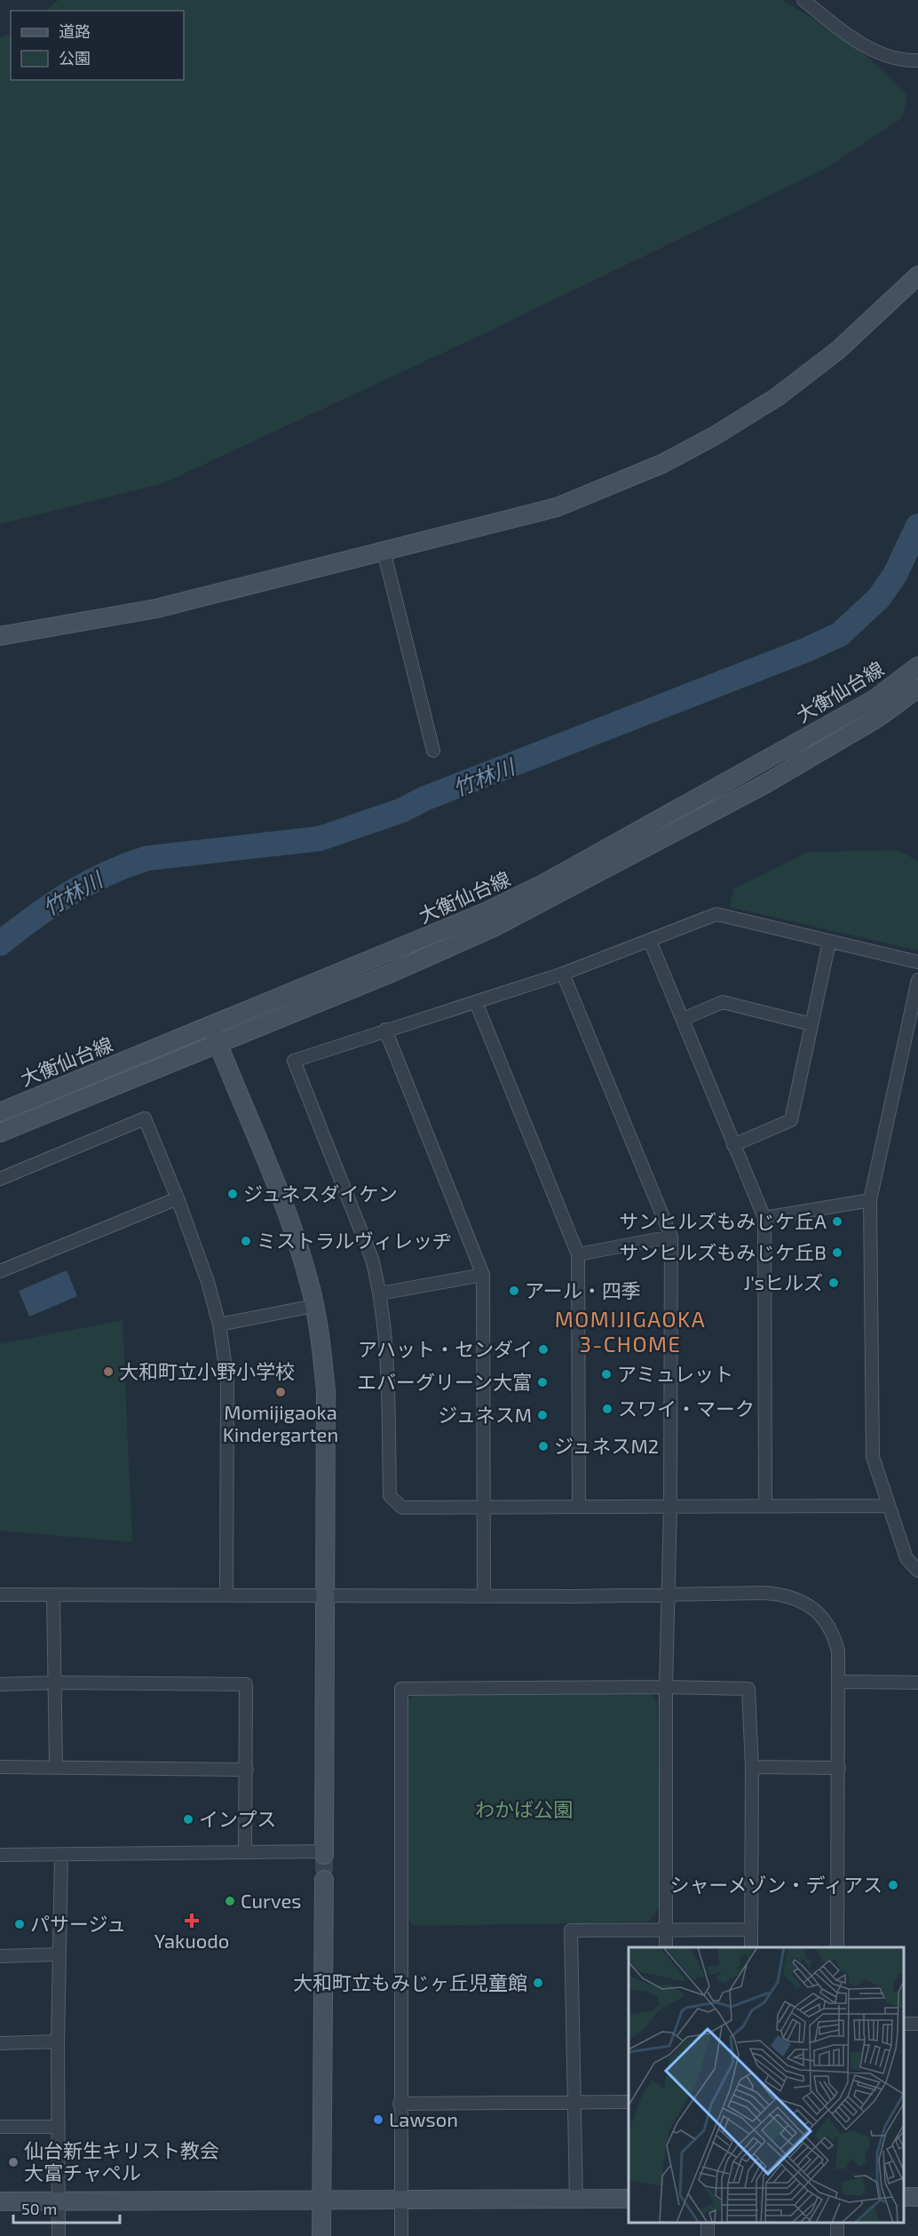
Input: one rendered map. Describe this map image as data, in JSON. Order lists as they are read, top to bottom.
{
  "streets": {
    "street": ["大衡仙台線"]
  },
  "districts": ["MOMIJIGAOKA 3-CHOME"],
  "water": ["竹林川"],
  "parks": ["わかば公園"],
  "places": {
    "other": [
      "ジュネスダイケン",
      "サンヒルズもみじケ丘A",
      "ミストラルヴィレッヂ",
      "サンヒルズもみじケ丘B",
      "J'sヒルズ",
      "アール・四季",
      "アハット・センダイ",
      "大和町立小野小学校",
      "アミュレット",
      "エバーグリーン大富",
      "Momijigaoka Kindergarten",
      "スワイ・マーク",
      "ジュネスM",
      "ジュネスM2",
      "インプス",
      "シャーメゾン・ディアス",
      "Curves",
      "パサージュ",
      "大和町立もみじヶ丘児童館",
      "Lawson",
      "仙台新生キリスト教会 大富チャペル"
    ],
    "health": ["Yakuodo"]
  },
  "legend": ["道路", "公園"],
  "scale_bar": "50 m"
}
